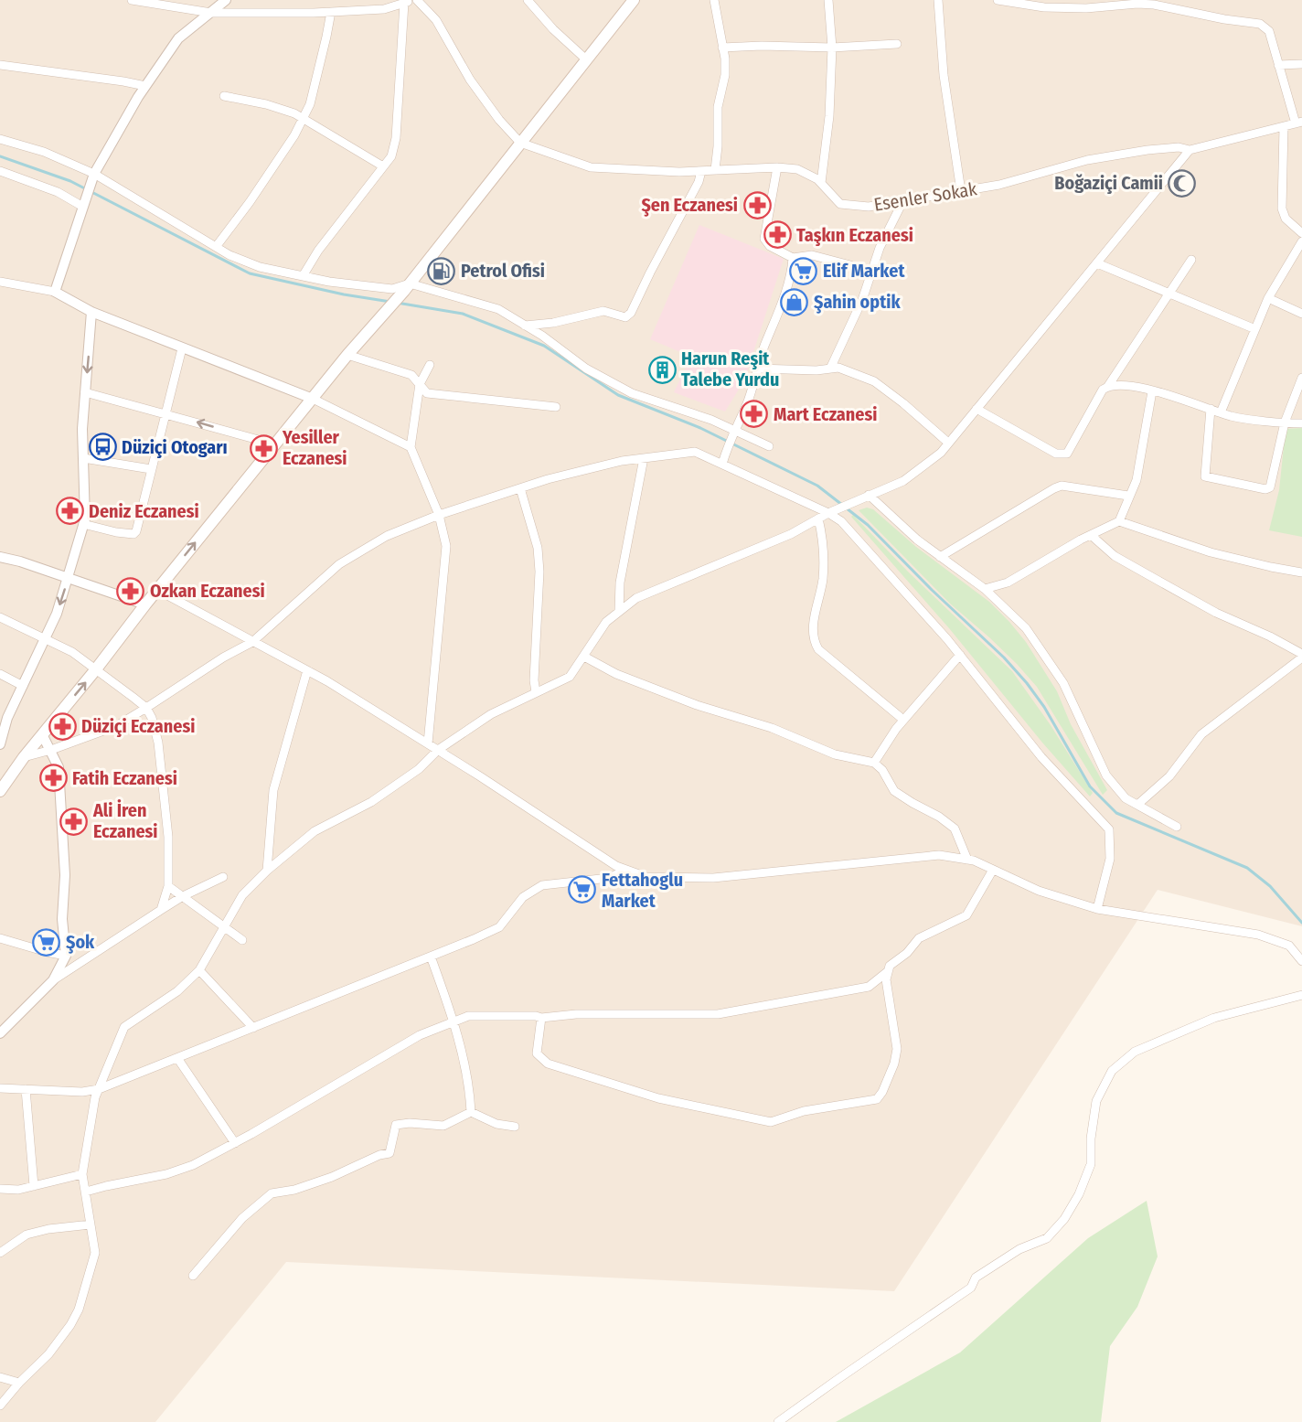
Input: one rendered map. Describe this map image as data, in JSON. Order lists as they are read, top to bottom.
{
  "streets": {
    "street": ["Esenler Sokak"]
  },
  "places": {
    "mosque": ["Boğaziçi Camii"],
    "pharmacy": [
      "Şen Eczanesi",
      "Taşkın Eczanesi",
      "Mart Eczanesi",
      "Yesiller Eczanesi",
      "Deniz Eczanesi",
      "Ozkan Eczanesi",
      "Düziçi Eczanesi",
      "Fatih Eczanesi",
      "Ali İren Eczanesi"
    ],
    "fuel station": ["Petrol Ofisi"],
    "supermarket": ["Elif Market", "Fettahoglu Market", "Şok"],
    "shop": ["Şahin optik"],
    "building": ["Harun Reşit Talebe Yurdu"],
    "bus stop": ["Düziçi Otogarı"]
  }
}
